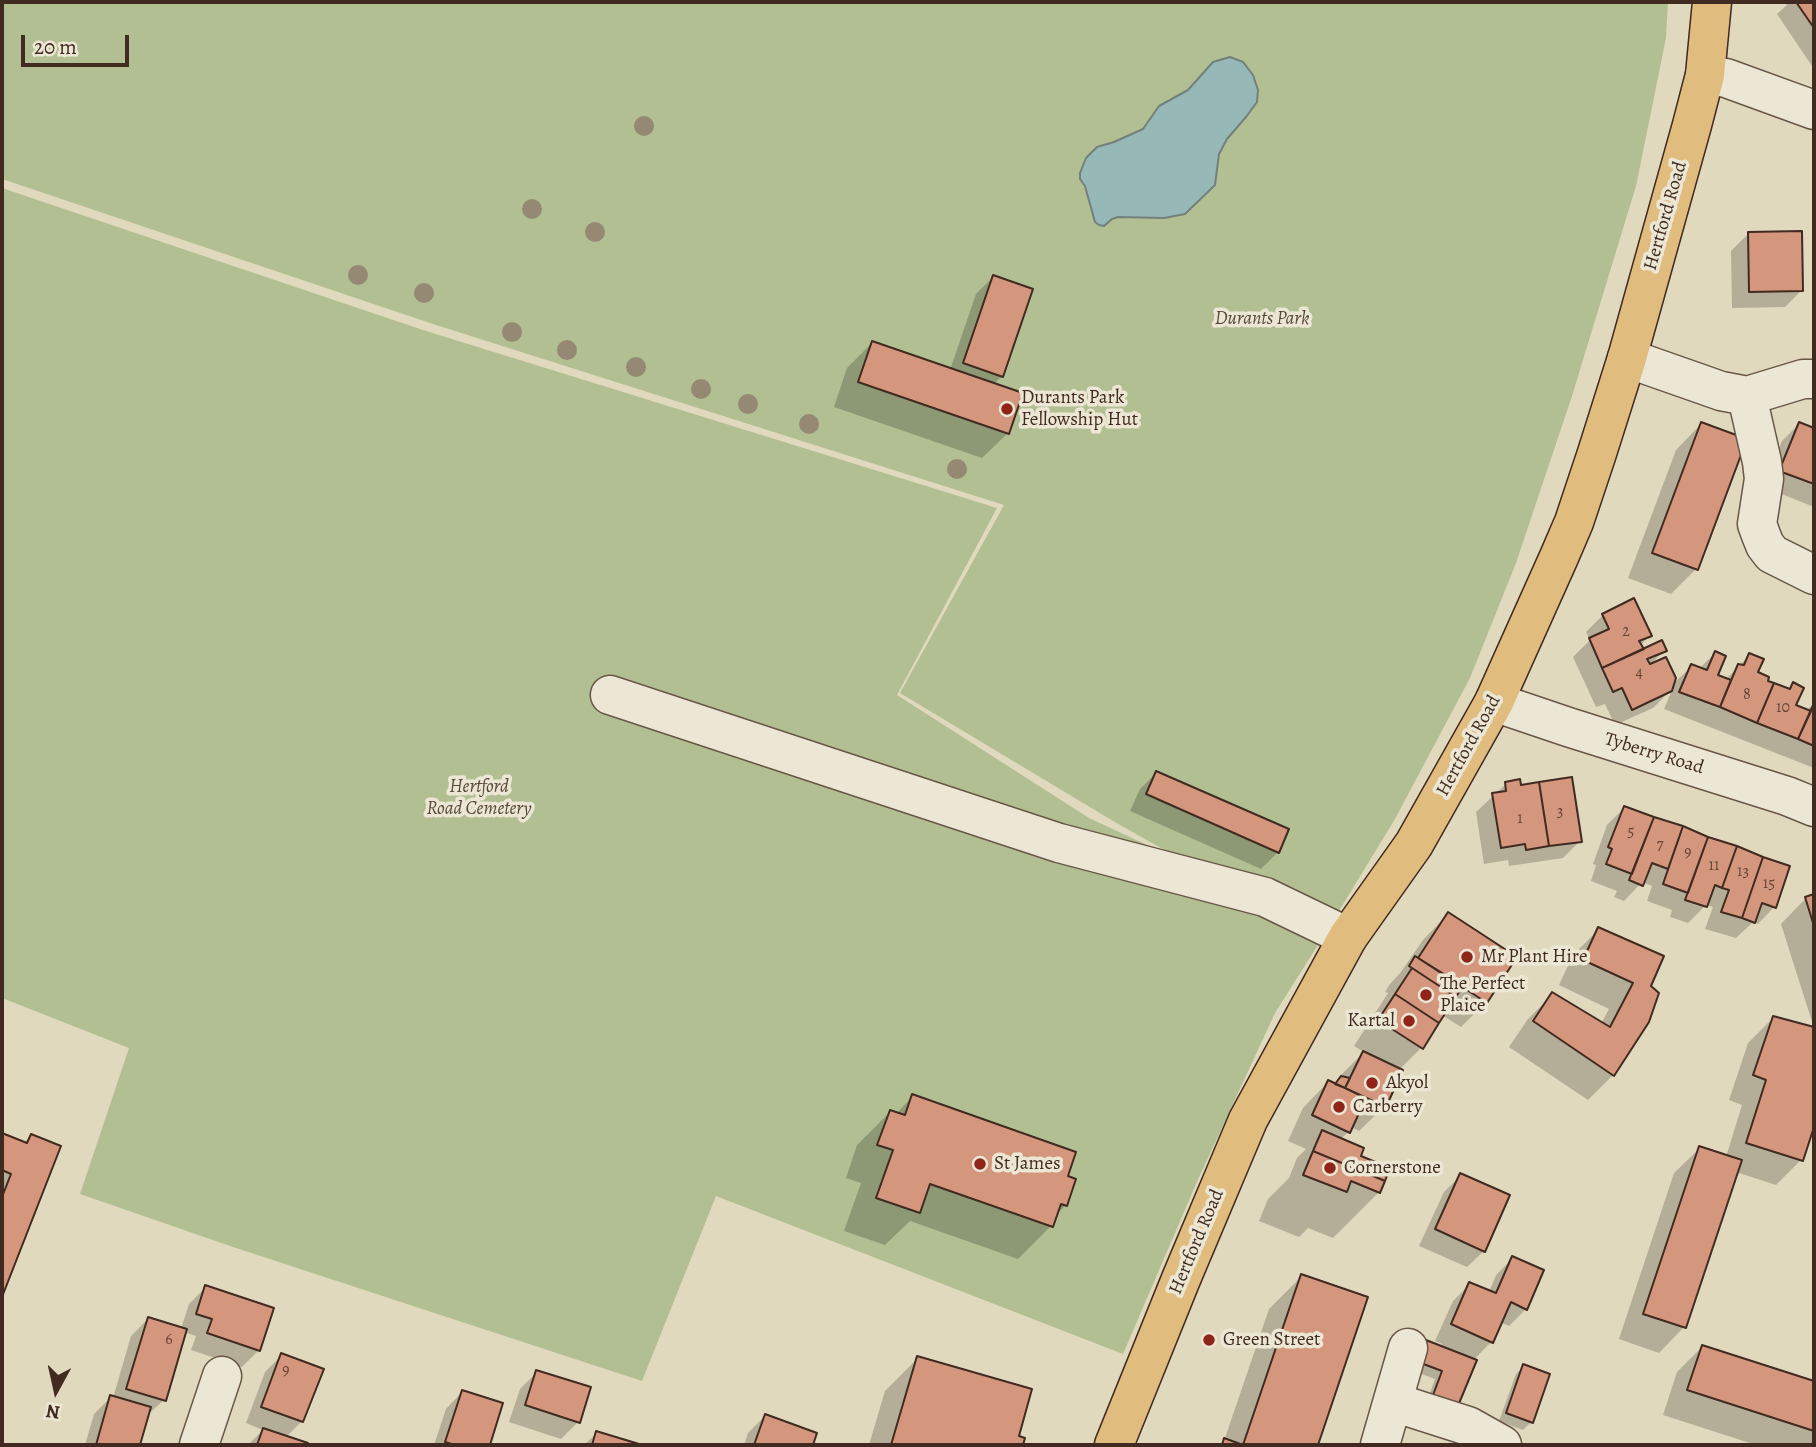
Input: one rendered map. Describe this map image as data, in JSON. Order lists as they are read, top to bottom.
{
  "streets": {
    "main road": ["Hertford Road"],
    "street": ["Tyberry Road"]
  },
  "crossings": [
    ["Hertford Road", "Tyberry Road"]
  ],
  "parks": ["Durants Park", "Hertford Road Cemetery"],
  "places": [
    "Durants Park Fellowship Hut",
    "Mr Plant Hire",
    "The Perfect Plaice",
    "Kartal",
    "Akyol",
    "Carberry",
    "St James",
    "Cornerstone",
    "Green Street"
  ],
  "house_numbers": [
    "2",
    "4",
    "8",
    "10",
    "3",
    "1",
    "5",
    "7",
    "9",
    "11",
    "13",
    "15",
    "6",
    "9"
  ],
  "scale_bar": "20 m",
  "north": "bottom"
}
